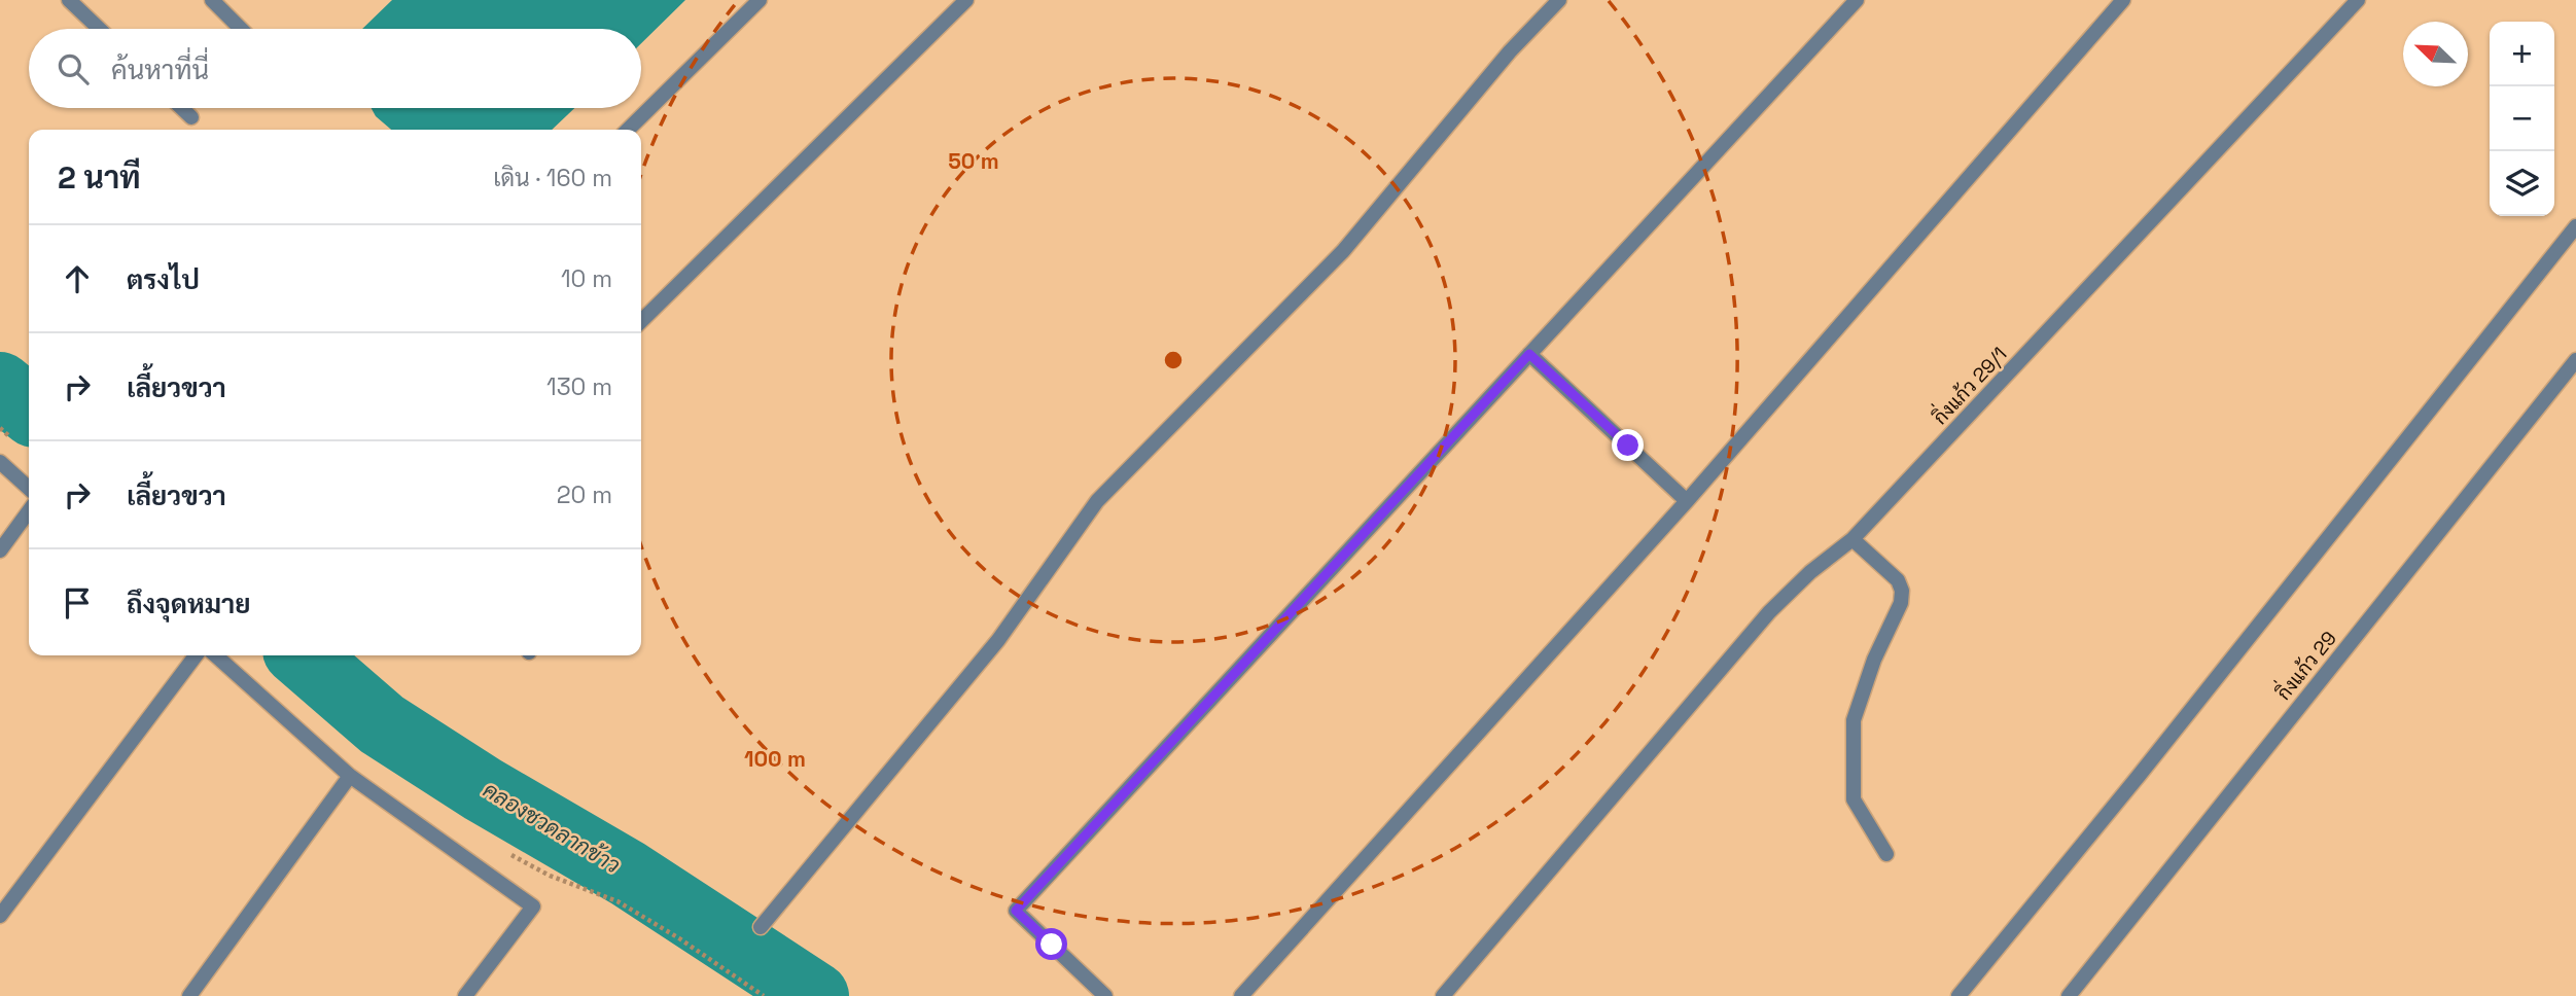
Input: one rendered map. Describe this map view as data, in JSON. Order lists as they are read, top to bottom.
{
  "streets": {
    "street": ["กิ่งแก้ว 29/1", "กิ่งแก้ว 29"]
  },
  "water": ["คลองชวดลากข้าว"],
  "north": "top left",
  "page": {
    "map_buttons": ["+", "−"],
    "search": "ค้นหาที่นี่",
    "heading": ["2 นาที", "เดิน · 160 m"],
    "list": [
      ["ตรงไป", "10 m"],
      ["เลี้ยวขวา", "130 m"],
      ["เลี้ยวขวา", "20 m"],
      "ถึงจุดหมาย"
    ]
  },
  "rings": ["50 m", "100 m"]
}
